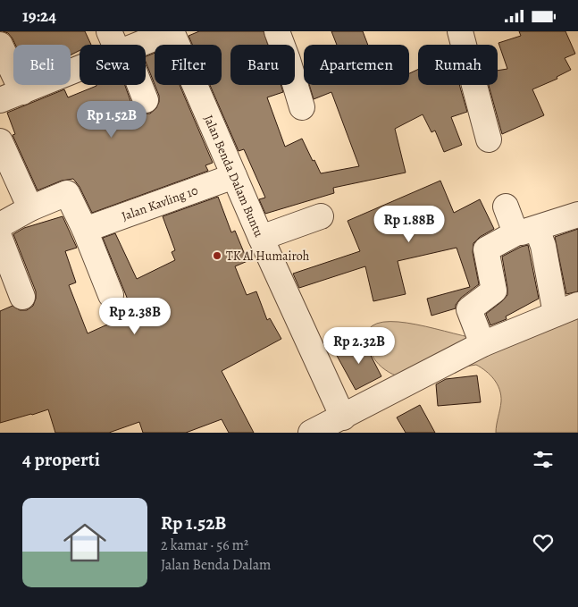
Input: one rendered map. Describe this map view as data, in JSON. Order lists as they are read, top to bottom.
{
  "streets": {
    "street": ["Jalan Benda Dalam Buntu", "Jalan Kavling 10"]
  },
  "crossings": [
    ["Jalan Benda Dalam Buntu", "Jalan Kavling 10"]
  ],
  "places": ["TK Al Humairoh"],
  "page": {
    "status": "19:24",
    "chip": [
      "Beli",
      "Sewa",
      "Filter",
      "Baru",
      "Apartemen",
      "Rumah"
    ],
    "price": [
      "Rp 1.52B",
      "Rp 1.88B",
      "Rp 2.38B",
      "Rp 2.32B"
    ],
    "heading": "4 properti",
    "list": [
      {
        "name": "Rp 1.52B",
        "note": "2 kamar · 56 m² · Jalan Benda Dalam"
      }
    ]
  }
}
